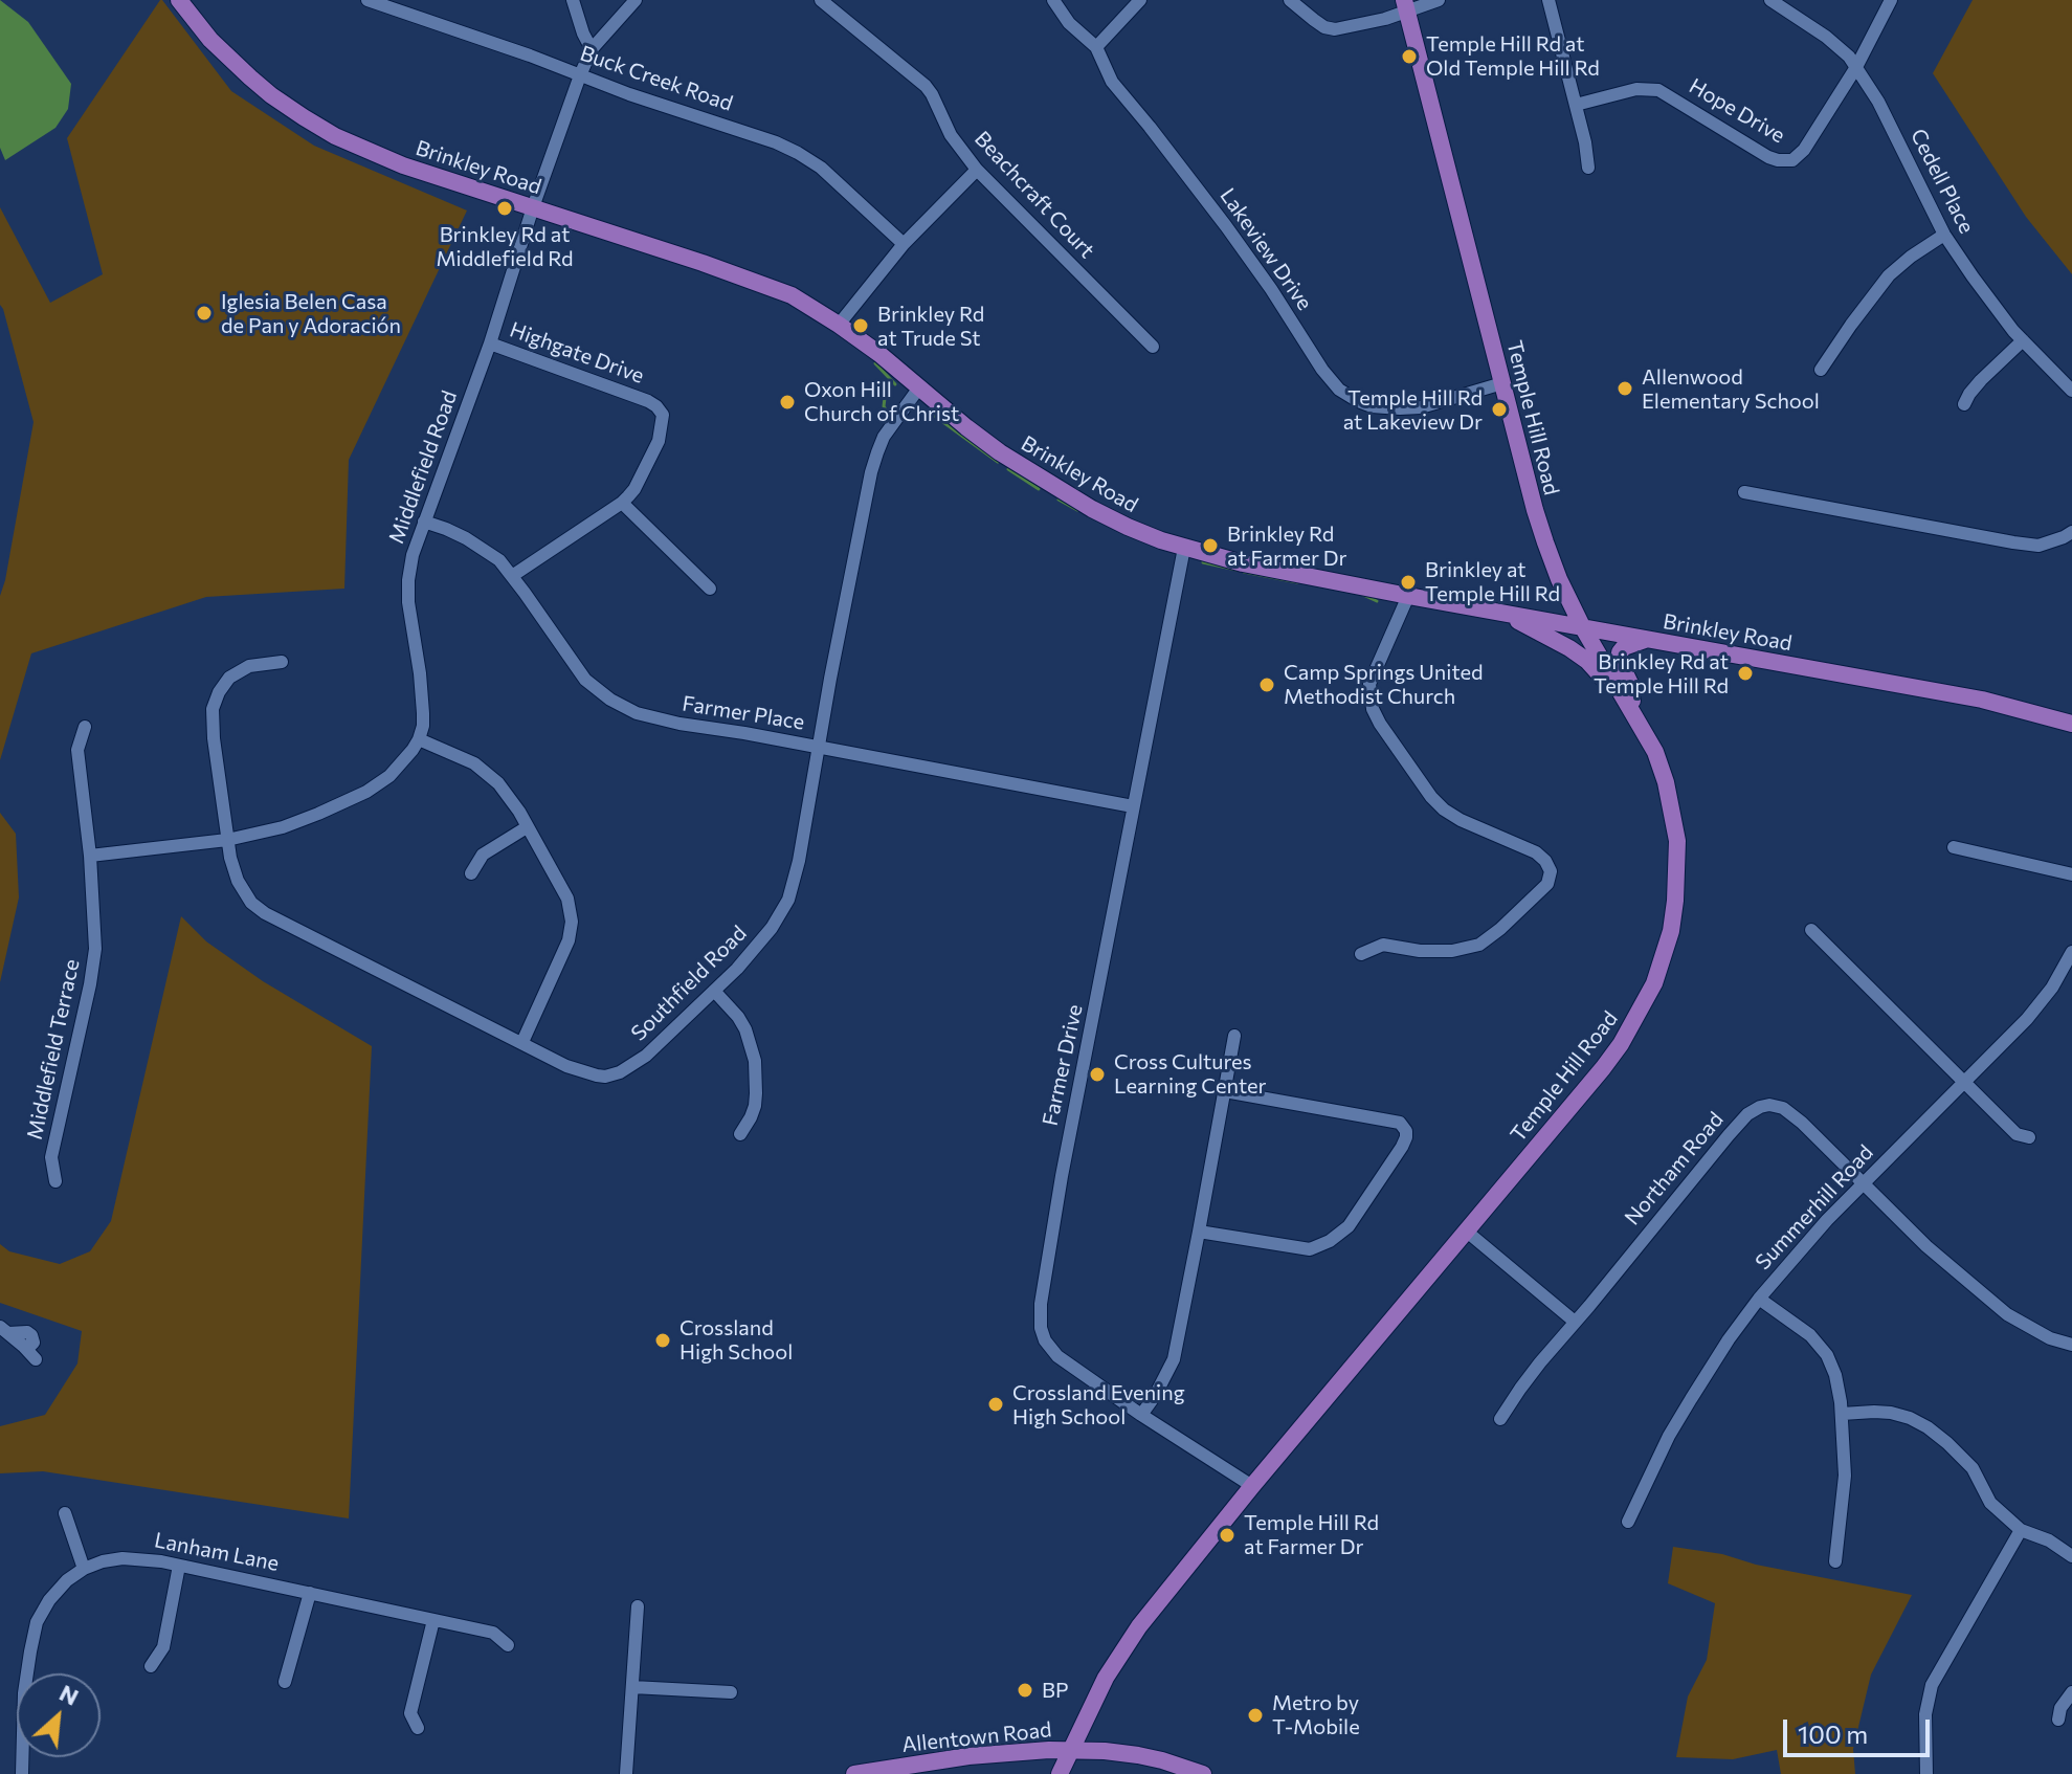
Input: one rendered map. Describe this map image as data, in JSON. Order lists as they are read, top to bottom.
{
  "streets": {
    "main road": ["Brinkley Road", "Temple Hill Road", "Allentown Road"],
    "street": [
      "Buck Creek Road",
      "Hope Drive",
      "Cedell Place",
      "Beachcraft Court",
      "Lakeview Drive",
      "Highgate Drive",
      "Middlefield Road",
      "Farmer Place",
      "Southfield Road",
      "Middlefield Terrace",
      "Farmer Drive",
      "Northam Road",
      "Summerhill Road",
      "Lanham Lane"
    ]
  },
  "crossings": [
    ["Buck Creek Road", "Middlefield Road"],
    ["Hope Drive", "Cedell Place"],
    ["Brinkley Road", "Temple Hill Road"],
    ["Brinkley Road", "Middlefield Road"],
    ["Brinkley Road", "Southfield Road"],
    ["Brinkley Road", "Farmer Drive"],
    ["Lakeview Drive", "Temple Hill Road"],
    ["Highgate Drive", "Middlefield Road"],
    ["Highgate Drive", "Farmer Place"],
    ["Temple Hill Road", "Farmer Drive"],
    ["Temple Hill Road", "Allentown Road"],
    ["Middlefield Road", "Farmer Place"],
    ["Farmer Place", "Southfield Road"],
    ["Farmer Place", "Farmer Drive"],
    ["Northam Road", "Summerhill Road"]
  ],
  "places": [
    "Temple Hill Rd at Old Temple Hill Rd",
    "Brinkley Rd at Middlefield Rd",
    "Iglesia Belen Casa de Pan y Adoración",
    "Brinkley Rd at Trude St",
    "Allenwood Elementary School",
    "Oxon Hill Church of Christ",
    "Temple Hill Rd at Lakeview Dr",
    "Brinkley Rd at Farmer Dr",
    "Brinkley at Temple Hill Rd",
    "Brinkley Rd at Temple Hill Rd",
    "Camp Springs United Methodist Church",
    "Cross Cultures Learning Center",
    "Crossland High School",
    "Crossland Evening High School",
    "Temple Hill Rd at Farmer Dr",
    "BP",
    "Metro by T-Mobile"
  ],
  "scale_bar": "100 m",
  "north": "top right"
}
